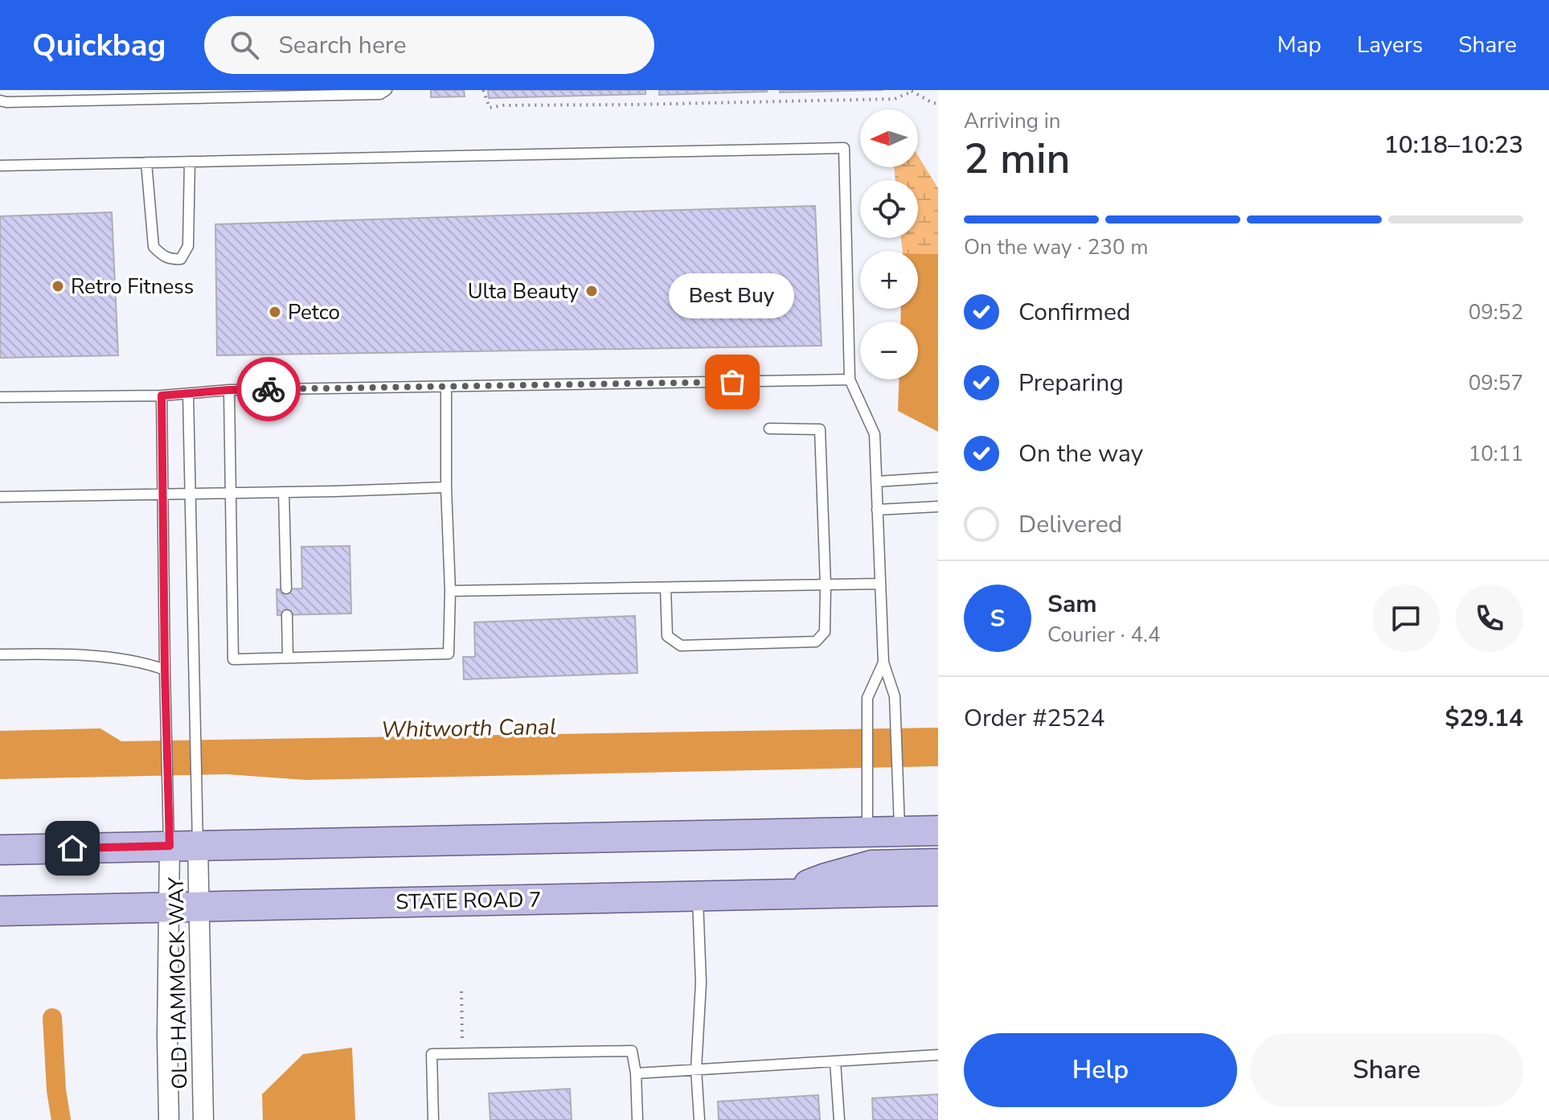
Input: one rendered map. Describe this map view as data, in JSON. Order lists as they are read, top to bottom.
{
  "streets": {
    "main road": ["STATE ROAD 7"],
    "street": ["OLD HAMMOCK WAY"]
  },
  "crossings": [
    ["STATE ROAD 7", "OLD HAMMOCK WAY"]
  ],
  "water": ["Whitworth Canal"],
  "places": [
    "Retro Fitness",
    "Ulta Beauty",
    "Petco",
    "Best Buy"
  ],
  "north": "left",
  "page": {
    "header": "Quickbag",
    "search": "Search here",
    "nav": ["Map", "Layers", "Share"],
    "heading": ["2 min", "Arriving in", "10:18–10:23"],
    "panel": [
      "Sam",
      "Courier · 4.4",
      "Order #2524",
      "$29.14"
    ],
    "map_buttons": ["+", "−"],
    "bar": "On the way · 230 m",
    "bubble": "Best Buy",
    "list": [
      ["Confirmed", "09:52"],
      ["Preparing", "09:57"],
      ["On the way", "10:11"],
      "Delivered"
    ],
    "round": "S",
    "buttons": ["Help", "Share"]
  }
}
